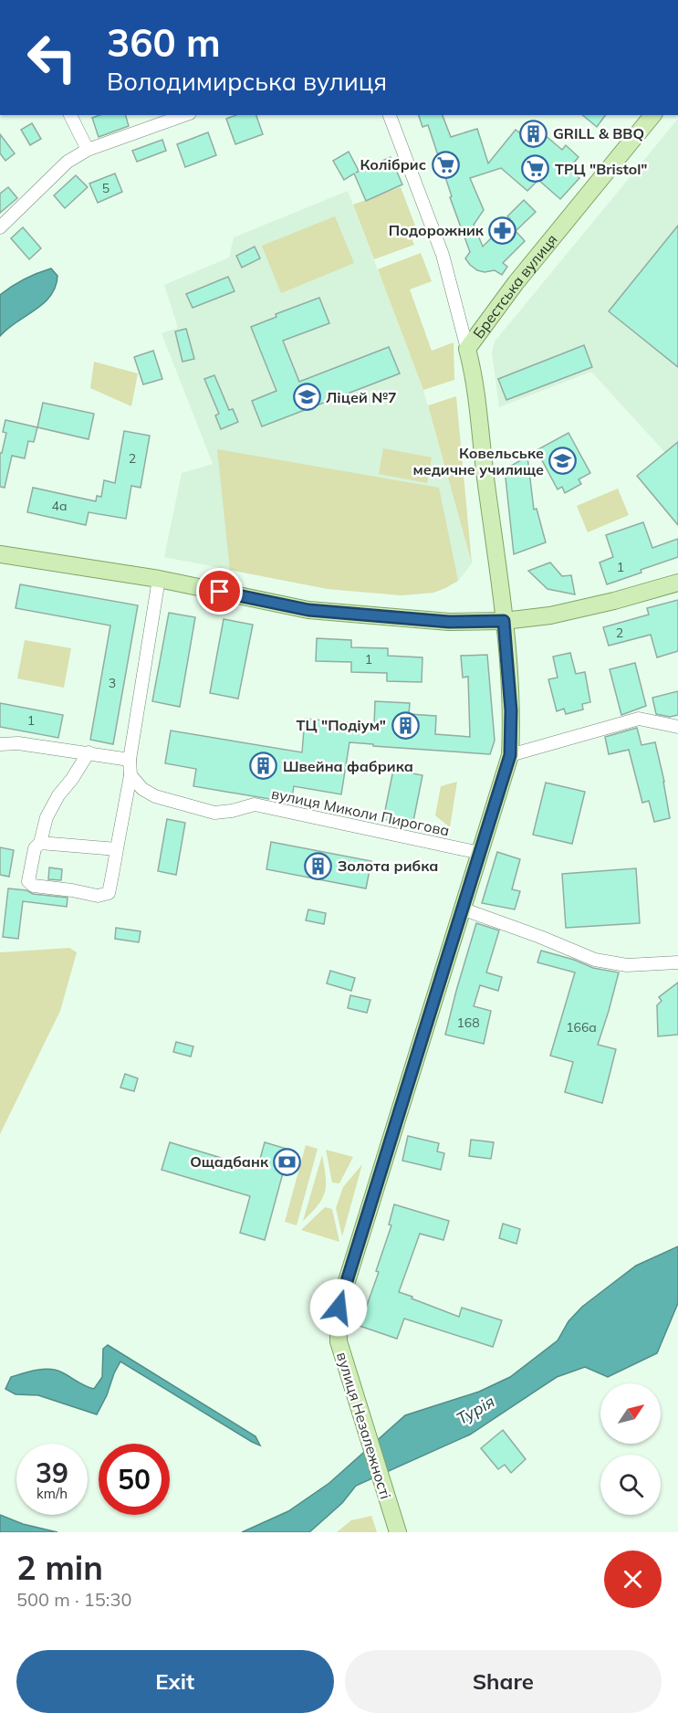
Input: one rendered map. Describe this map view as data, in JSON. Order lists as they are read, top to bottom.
{
  "streets": {
    "main road": ["Брестська вулиця", "вулиця Незалежності"],
    "street": ["вулиця Миколи Пирогова"]
  },
  "crossings": [
    ["Брестська вулиця", "вулиця Незалежності"],
    ["вулиця Миколи Пирогова", "вулиця Незалежності"]
  ],
  "water": ["Турія"],
  "places": {
    "building": [
      "GRILL & BBQ",
      "ТЦ \"Подіум\"",
      "Швейна фабрика",
      "Золота рибка"
    ],
    "supermarket": ["Колібрис", "ТРЦ \"Bristol\""],
    "pharmacy": ["Подорожник"],
    "school or university": ["Ліцей №7", "Ковельське медичне училище"],
    "bank": ["Ощадбанк"]
  },
  "house_numbers": [
    "5",
    "2",
    "4а",
    "1",
    "2",
    "1",
    "3",
    "1",
    "168",
    "166а"
  ],
  "north": "top right",
  "page": {
    "turn": ["360 m", "Володимирська вулиця"],
    "speed": "39 km/h",
    "limit": "50",
    "heading": ["2 min", "500 m · 15:30"],
    "buttons": ["Exit", "Share"]
  }
}
